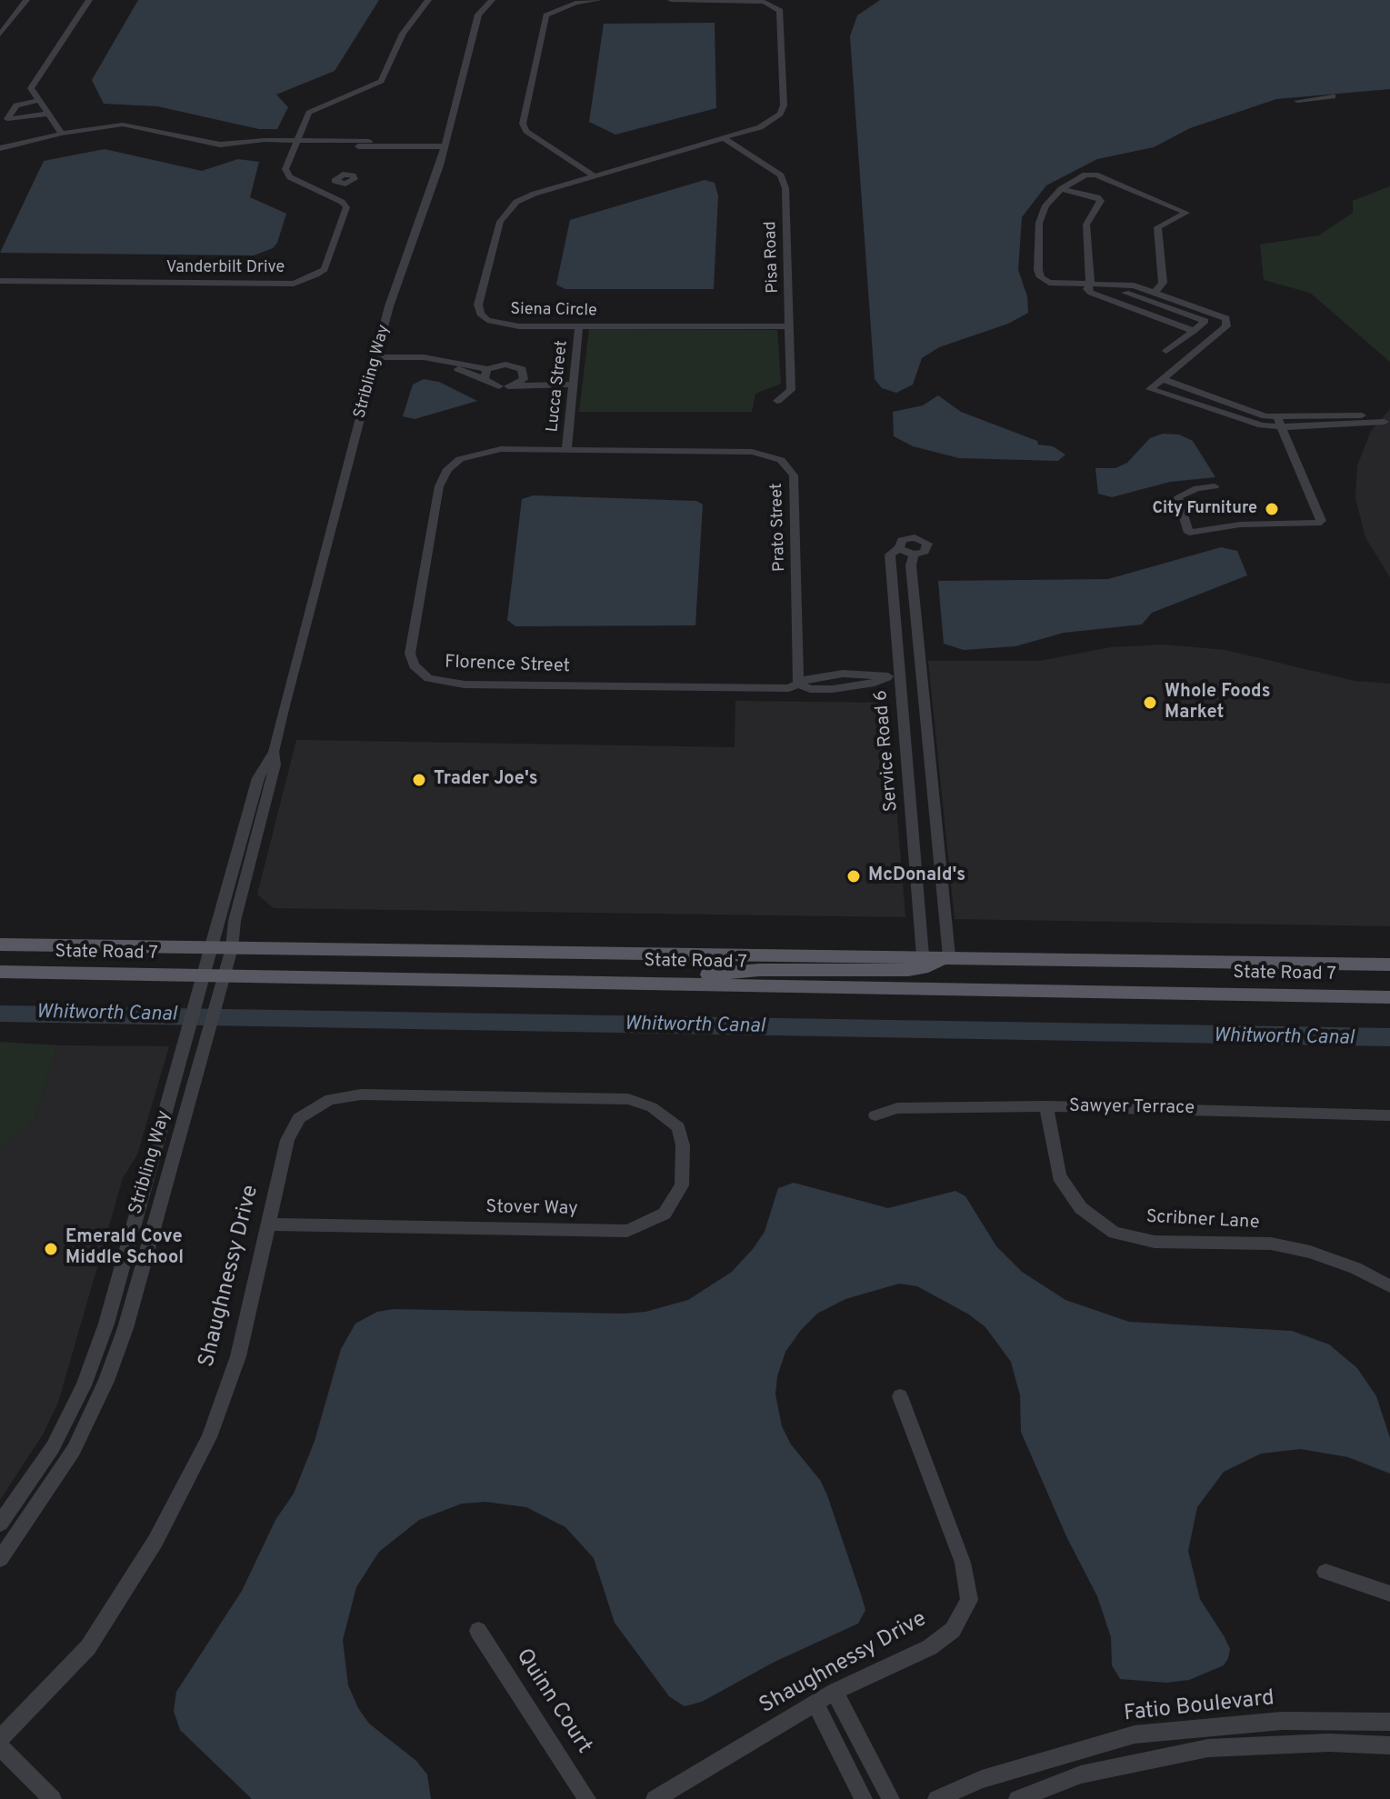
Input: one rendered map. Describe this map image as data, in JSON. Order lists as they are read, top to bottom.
{
  "streets": {
    "main road": ["State Road 7"],
    "street": [
      "Pisa Road",
      "Vanderbilt Drive",
      "Siena Circle",
      "Stribling Way",
      "Lucca Street",
      "Prato Street",
      "Florence Street",
      "Service Road 6",
      "Sawyer Terrace",
      "Stover Way",
      "Scribner Lane",
      "Shaughnessy Drive",
      "Quinn Court",
      "Fatio Boulevard"
    ]
  },
  "crossings": [
    ["Pisa Road", "Siena Circle"],
    ["Siena Circle", "Lucca Street"],
    ["Stribling Way", "State Road 7"],
    ["Lucca Street", "Prato Street"],
    ["Lucca Street", "Florence Street"],
    ["Prato Street", "Florence Street"],
    ["Florence Street", "Service Road 6"],
    ["Service Road 6", "State Road 7"],
    ["Sawyer Terrace", "Scribner Lane"],
    ["Stover Way", "Shaughnessy Drive"]
  ],
  "water": ["Whitworth Canal"],
  "places": [
    "City Furniture",
    "Whole Foods Market",
    "Trader Joe's",
    "McDonald's",
    "Emerald Cove Middle School"
  ]
}
